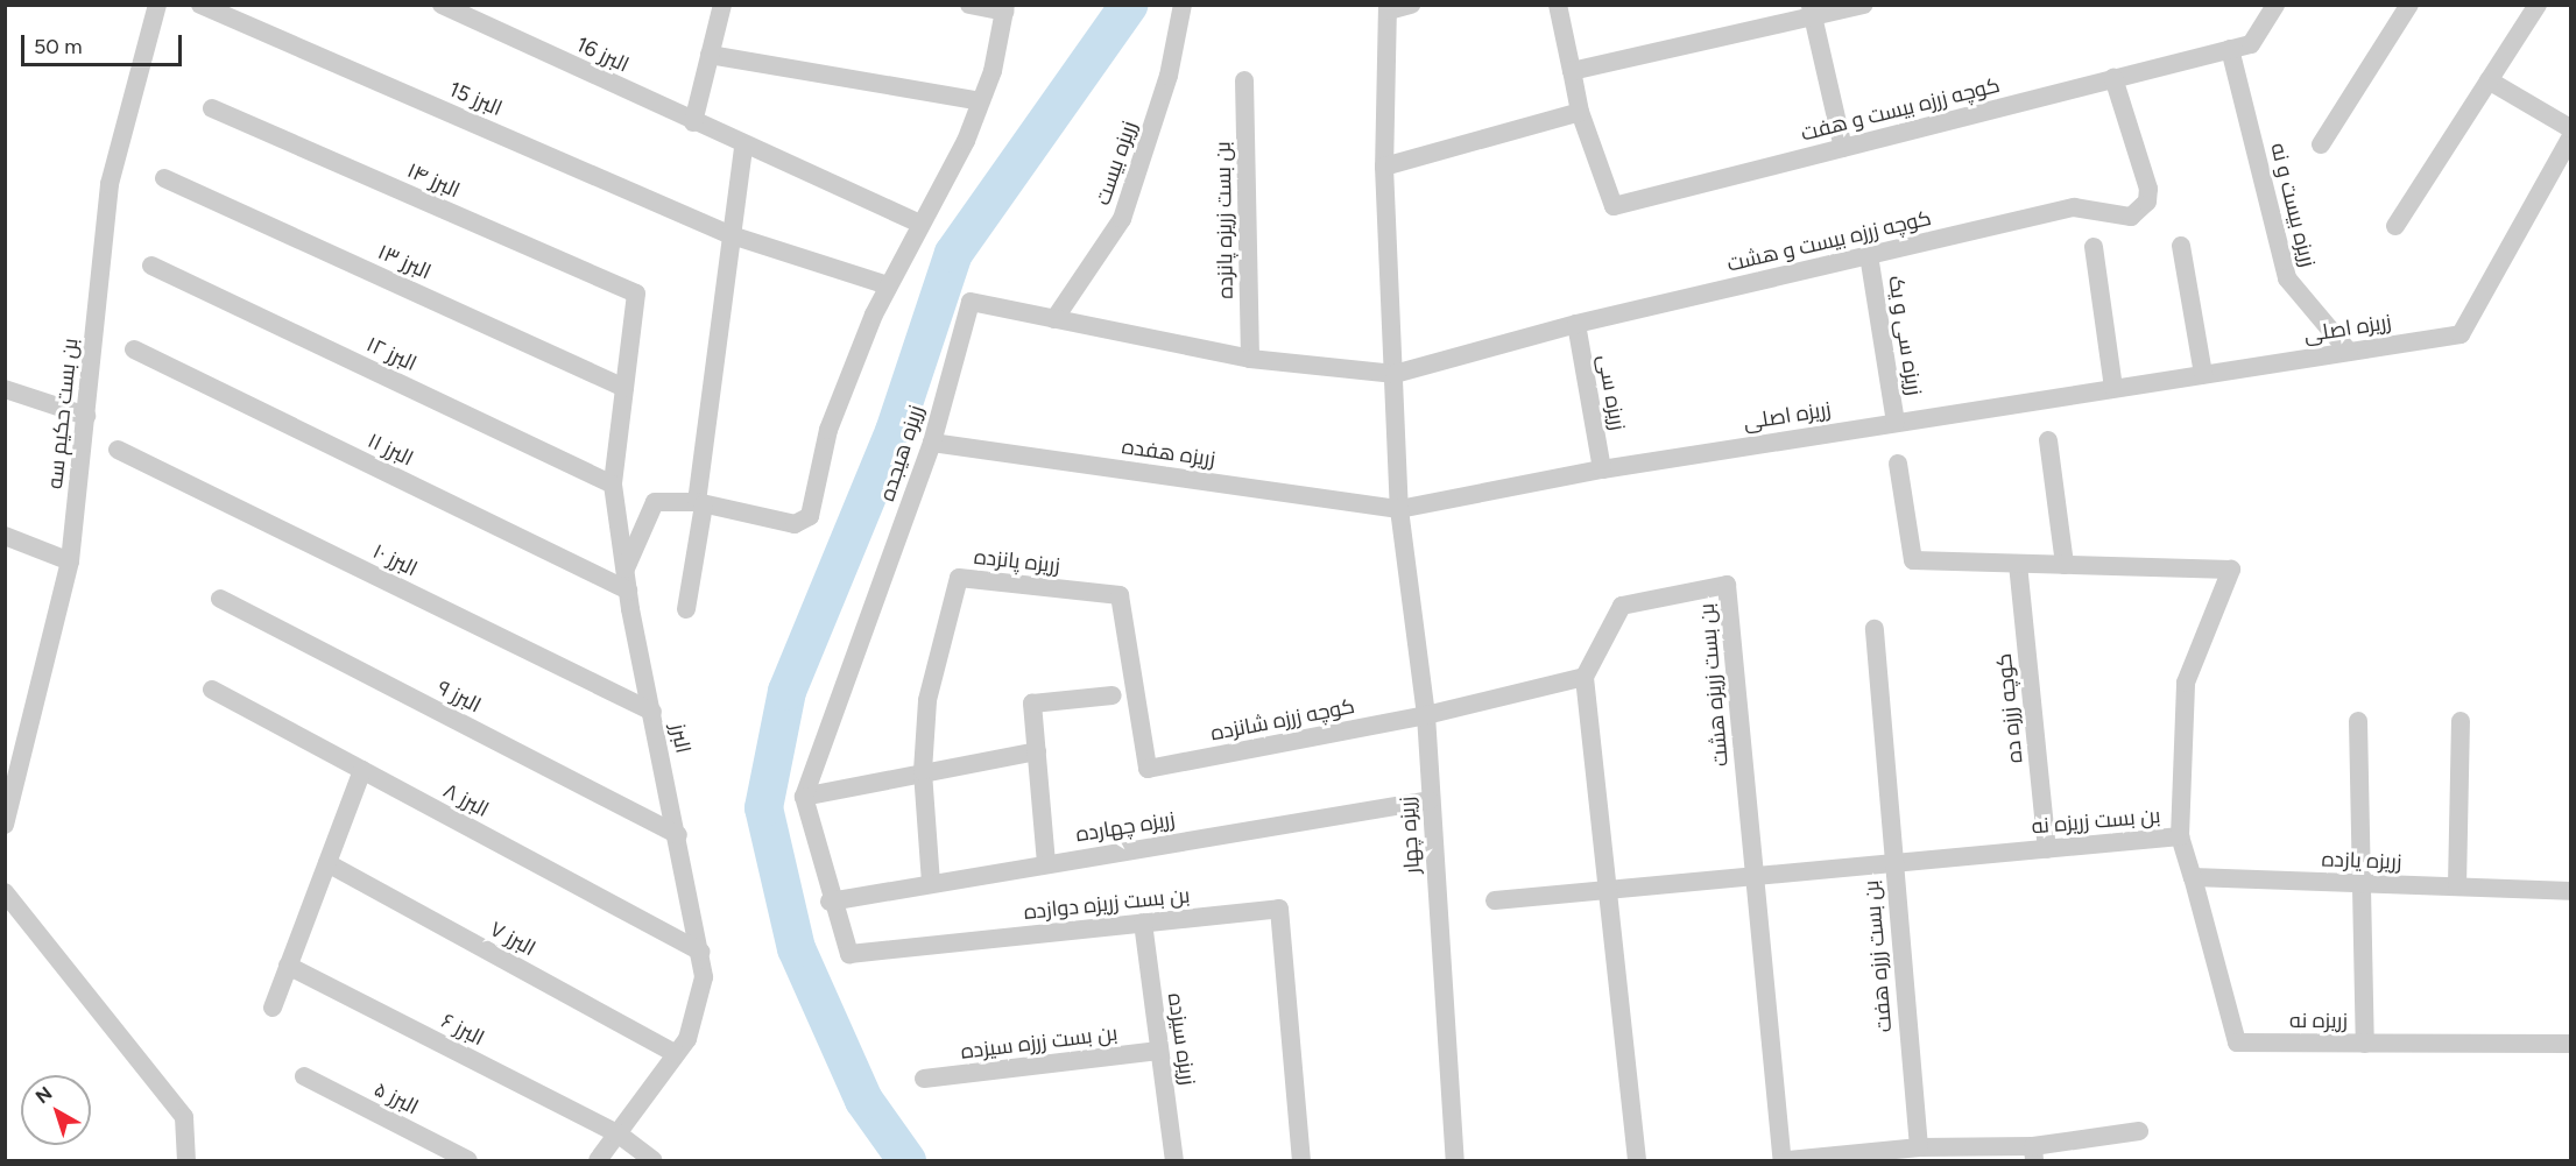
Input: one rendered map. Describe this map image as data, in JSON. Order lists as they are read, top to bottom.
{
  "streets": {
    "street": [
      "البرز 16",
      "البرز 15",
      "کوچه زرزه بیست و هفت",
      "زریزه بیست",
      "البرز ۱۴",
      "زریزه بیست و نه",
      "بن بست زریزه پانزده",
      "کوچه زرزه بیست و هشت",
      "البرز ۱۳",
      "زریزه اصلی",
      "زریزه سی و یک",
      "البرز ۱۲",
      "زریزه سی",
      "بن بست حکیم سه",
      "البرز ۱۱",
      "زریزه هیجده",
      "زریزه هفده",
      "البرز ۱۰",
      "زریزه پانزده",
      "بن بست زریزه هشت",
      "البرز ۹",
      "کوچه زرزه ده",
      "کوچه زرزه شانزده",
      "البرز",
      "البرز ۸",
      "بن بست زریزه نه",
      "زریزه چهارده",
      "زریزه چهار",
      "زریزه یازده",
      "بن بست زریزه دوازده",
      "البرز ۷",
      "بن بست زرزه هفت",
      "زریزه نه",
      "البرز ۶",
      "زریزه سیزده",
      "بن بست زرزه سیزده",
      "البرز ۵"
    ]
  },
  "crossings": [
    ["کوچه زرزه بیست و هفت", "زریزه بیست و نه"],
    ["کوچه زرزه بیست و هفت", "کوچه زرزه بیست و هشت"],
    ["زریزه بیست", "زریزه هیجده"],
    ["البرز ۱۴", "البرز"],
    ["زریزه بیست و نه", "زریزه اصلی"],
    ["بن بست زریزه پانزده", "زریزه هیجده"],
    ["کوچه زرزه بیست و هشت", "زریزه سی و یک"],
    ["کوچه زرزه بیست و هشت", "زریزه سی"],
    ["کوچه زرزه بیست و هشت", "زریزه هیجده"],
    ["البرز ۱۳", "البرز"],
    ["زریزه اصلی", "زریزه سی و یک"],
    ["زریزه اصلی", "زریزه سی"],
    ["زریزه اصلی", "زریزه هفده"],
    ["زریزه اصلی", "زریزه چهار"],
    ["البرز ۱۲", "البرز"],
    ["البرز ۱۱", "البرز"],
    ["زریزه هیجده", "زریزه هفده"],
    ["زریزه هیجده", "بن بست زریزه دوازده"],
    ["زریزه هفده", "زریزه چهار"],
    ["البرز ۱۰", "البرز"],
    ["زریزه پانزده", "کوچه زرزه شانزده"],
    ["زریزه پانزده", "زریزه چهارده"],
    ["بن بست زریزه هشت", "کوچه زرزه شانزده"],
    ["بن بست زریزه هشت", "بن بست زریزه نه"],
    ["البرز ۹", "البرز"],
    ["کوچه زرزه ده", "بن بست زریزه نه"],
    ["کوچه زرزه شانزده", "زریزه چهار"],
    ["البرز", "البرز ۸"],
    ["البرز", "البرز ۷"],
    ["البرز", "البرز ۶"],
    ["بن بست زریزه نه", "بن بست زرزه هفت"],
    ["زریزه چهارده", "زریزه چهار"],
    ["زریزه چهارده", "بن بست زریزه دوازده"],
    ["زریزه یازده", "زریزه نه"],
    ["بن بست زریزه دوازده", "زریزه سیزده"],
    ["زریزه سیزده", "بن بست زرزه سیزده"]
  ],
  "scale_bar": "50 m",
  "north": "top left"
}
